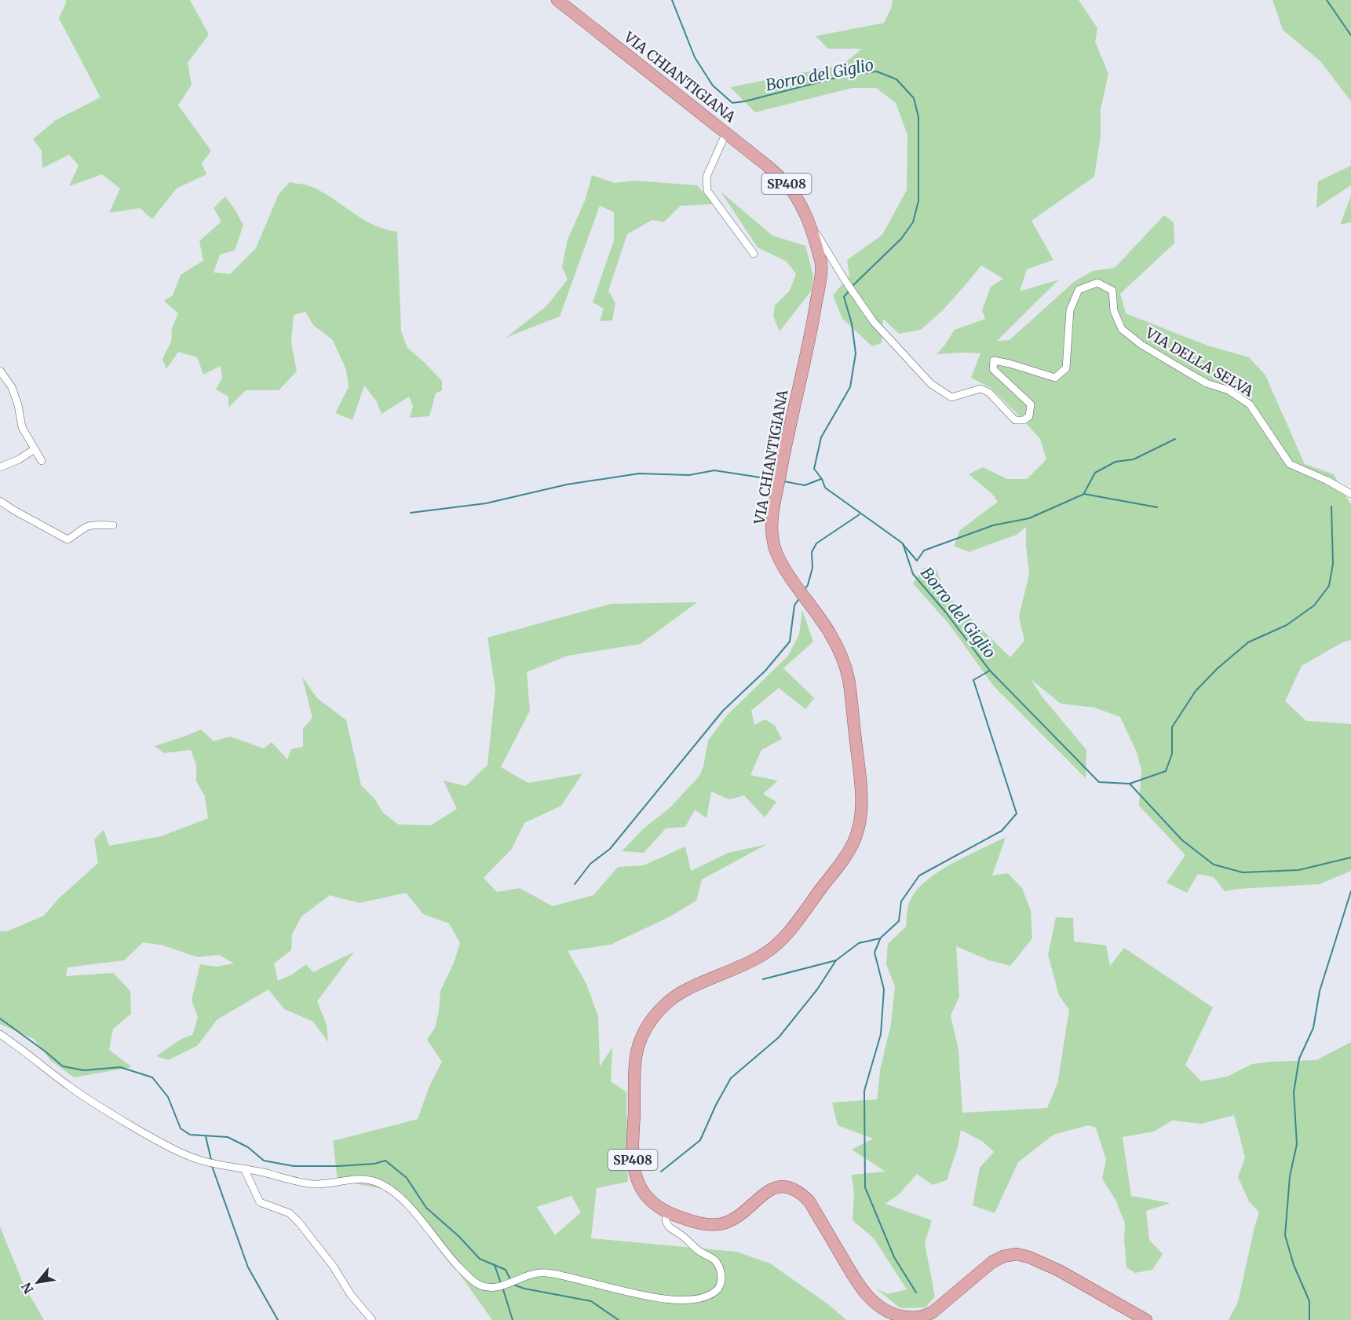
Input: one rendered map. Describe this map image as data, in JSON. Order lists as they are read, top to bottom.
{
  "streets": {
    "main road": ["VIA CHIANTIGIANA", "SP408"],
    "street": ["VIA DELLA SELVA"]
  },
  "crossings": [
    ["VIA CHIANTIGIANA", "VIA DELLA SELVA"]
  ],
  "water": ["Borro del Giglio"],
  "north": "bottom left"
}
